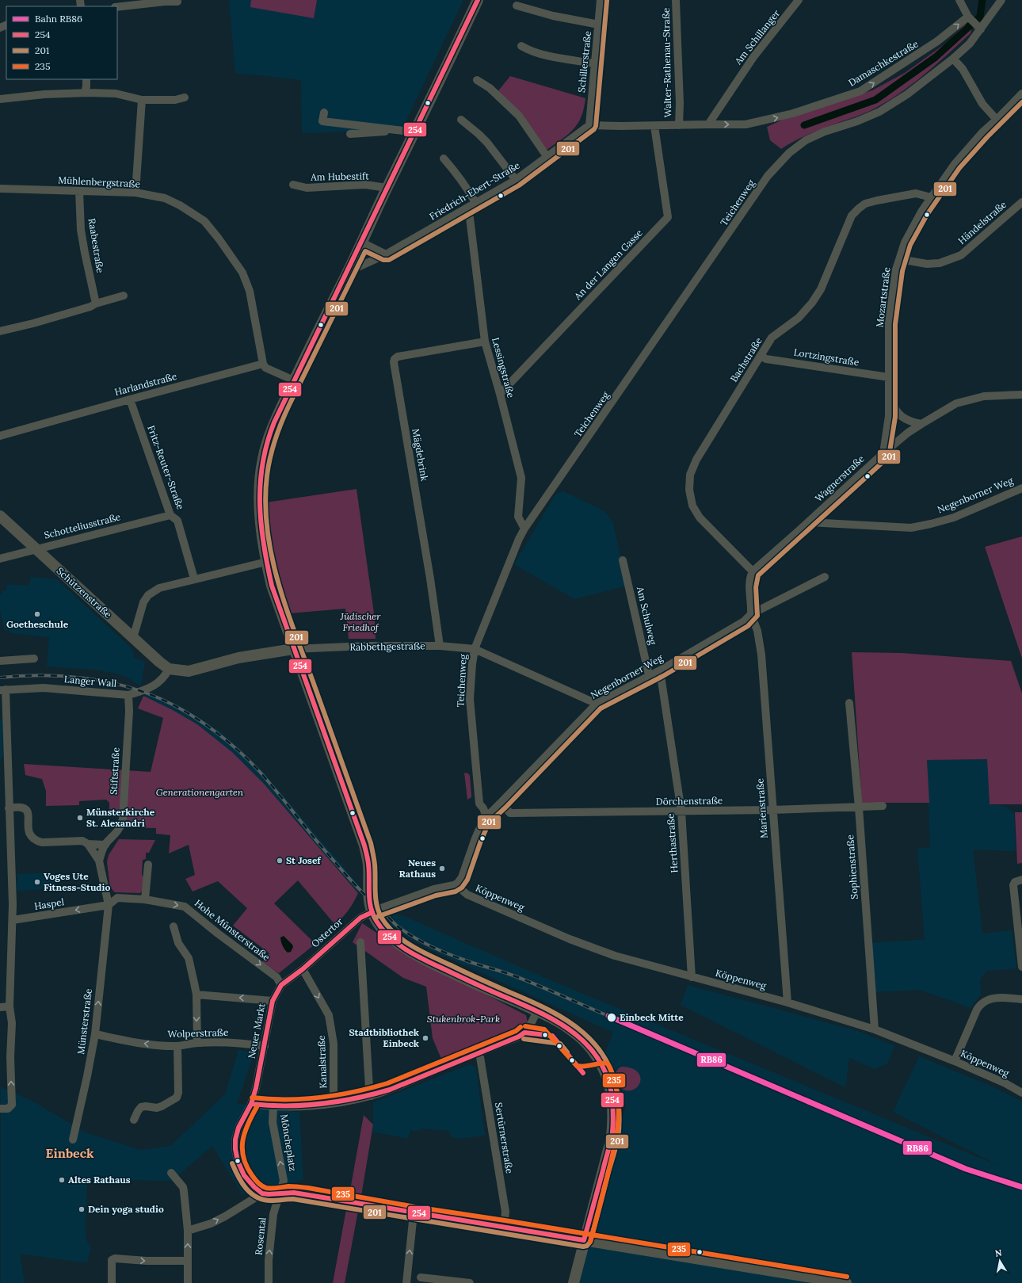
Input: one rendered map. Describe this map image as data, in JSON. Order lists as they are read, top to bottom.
{
  "streets": {
    "street": [
      "Am Schillanger",
      "Schillerstraße",
      "Walter-Rathenau-Straße",
      "Damaschkestraße",
      "Am Hubestift",
      "Mühlenbergstraße",
      "Friedrich-Ebert-Straße",
      "Teichenweg",
      "Händelstraße",
      "Raabestraße",
      "An der Langen Gasse",
      "Mozartstraße",
      "Lortzingstraße",
      "Bachstraße",
      "Lessingstraße",
      "Harlandstraße",
      "Mägdebrink",
      "Fritz-Reuter-Straße",
      "Wagnerstraße",
      "Negenborner Weg",
      "Schotteliusstraße",
      "Schützenstraße",
      "Am Schulweg",
      "Rabbethgestraße",
      "Langer Wall",
      "Stiftstraße",
      "Dörchenstraße",
      "Marienstraße",
      "Herthastraße",
      "Sophienstraße",
      "Köppenweg",
      "Haspel",
      "Hohe Münsterstraße",
      "Ostertor",
      "Münsterstraße",
      "Neuer Markt",
      "Wolperstraße",
      "Kanalstraße",
      "Sertürnerstraße",
      "Möncheplatz",
      "Rosental"
    ]
  },
  "crossings": [
    ["Am Schillanger", "Damaschkestraße"],
    ["Schillerstraße", "Friedrich-Ebert-Straße"],
    ["Walter-Rathenau-Straße", "Damaschkestraße"],
    ["Mühlenbergstraße", "Raabestraße"],
    ["Mühlenbergstraße", "Harlandstraße"],
    ["Friedrich-Ebert-Straße", "Lessingstraße"],
    ["Teichenweg", "Lessingstraße"],
    ["Teichenweg", "Negenborner Weg"],
    ["Teichenweg", "Rabbethgestraße"],
    ["Händelstraße", "Mozartstraße"],
    ["An der Langen Gasse", "Lessingstraße"],
    ["Mozartstraße", "Lortzingstraße"],
    ["Mozartstraße", "Bachstraße"],
    ["Mozartstraße", "Wagnerstraße"],
    ["Lortzingstraße", "Bachstraße"],
    ["Lessingstraße", "Mägdebrink"],
    ["Harlandstraße", "Fritz-Reuter-Straße"],
    ["Mägdebrink", "Rabbethgestraße"],
    ["Fritz-Reuter-Straße", "Schotteliusstraße"],
    ["Wagnerstraße", "Negenborner Weg"],
    ["Negenborner Weg", "Am Schulweg"],
    ["Negenborner Weg", "Rabbethgestraße"],
    ["Negenborner Weg", "Dörchenstraße"],
    ["Negenborner Weg", "Marienstraße"],
    ["Negenborner Weg", "Herthastraße"],
    ["Schotteliusstraße", "Schützenstraße"],
    ["Schützenstraße", "Rabbethgestraße"],
    ["Schützenstraße", "Langer Wall"],
    ["Rabbethgestraße", "Langer Wall"],
    ["Langer Wall", "Stiftstraße"],
    ["Stiftstraße", "Münsterstraße"],
    ["Dörchenstraße", "Marienstraße"],
    ["Dörchenstraße", "Herthastraße"],
    ["Dörchenstraße", "Sophienstraße"],
    ["Marienstraße", "Köppenweg"],
    ["Herthastraße", "Köppenweg"],
    ["Sophienstraße", "Köppenweg"],
    ["Haspel", "Hohe Münsterstraße"],
    ["Haspel", "Münsterstraße"],
    ["Hohe Münsterstraße", "Münsterstraße"],
    ["Hohe Münsterstraße", "Neuer Markt"],
    ["Ostertor", "Neuer Markt"],
    ["Ostertor", "Kanalstraße"],
    ["Münsterstraße", "Wolperstraße"],
    ["Neuer Markt", "Wolperstraße"],
    ["Neuer Markt", "Kanalstraße"],
    ["Möncheplatz", "Rosental"]
  ],
  "one_way": [
    "Damaschkestraße",
    "Haspel",
    "Hohe Münsterstraße",
    "Münsterstraße",
    "Wolperstraße",
    "Möncheplatz",
    "Rosental"
  ],
  "districts": ["Einbeck"],
  "parks": ["Jüdischer Friedhof", "Generationengarten", "Stukenbrok-Park"],
  "places": [
    "Goetheschule",
    "Münsterkirche St. Alexandri",
    "St Josef",
    "Neues Rathaus",
    "Voges Ute Fitness-Studio",
    "Einbeck Mitte",
    "Stadtbibliothek Einbeck",
    "Altes Rathaus",
    "Dein yoga studio"
  ],
  "lines": [
    "transit line 254",
    "transit line 201",
    "rail line RB86",
    "transit line 235"
  ],
  "legend": [
    "Bahn RB86",
    "254",
    "201",
    "235"
  ],
  "north": "top"
}
